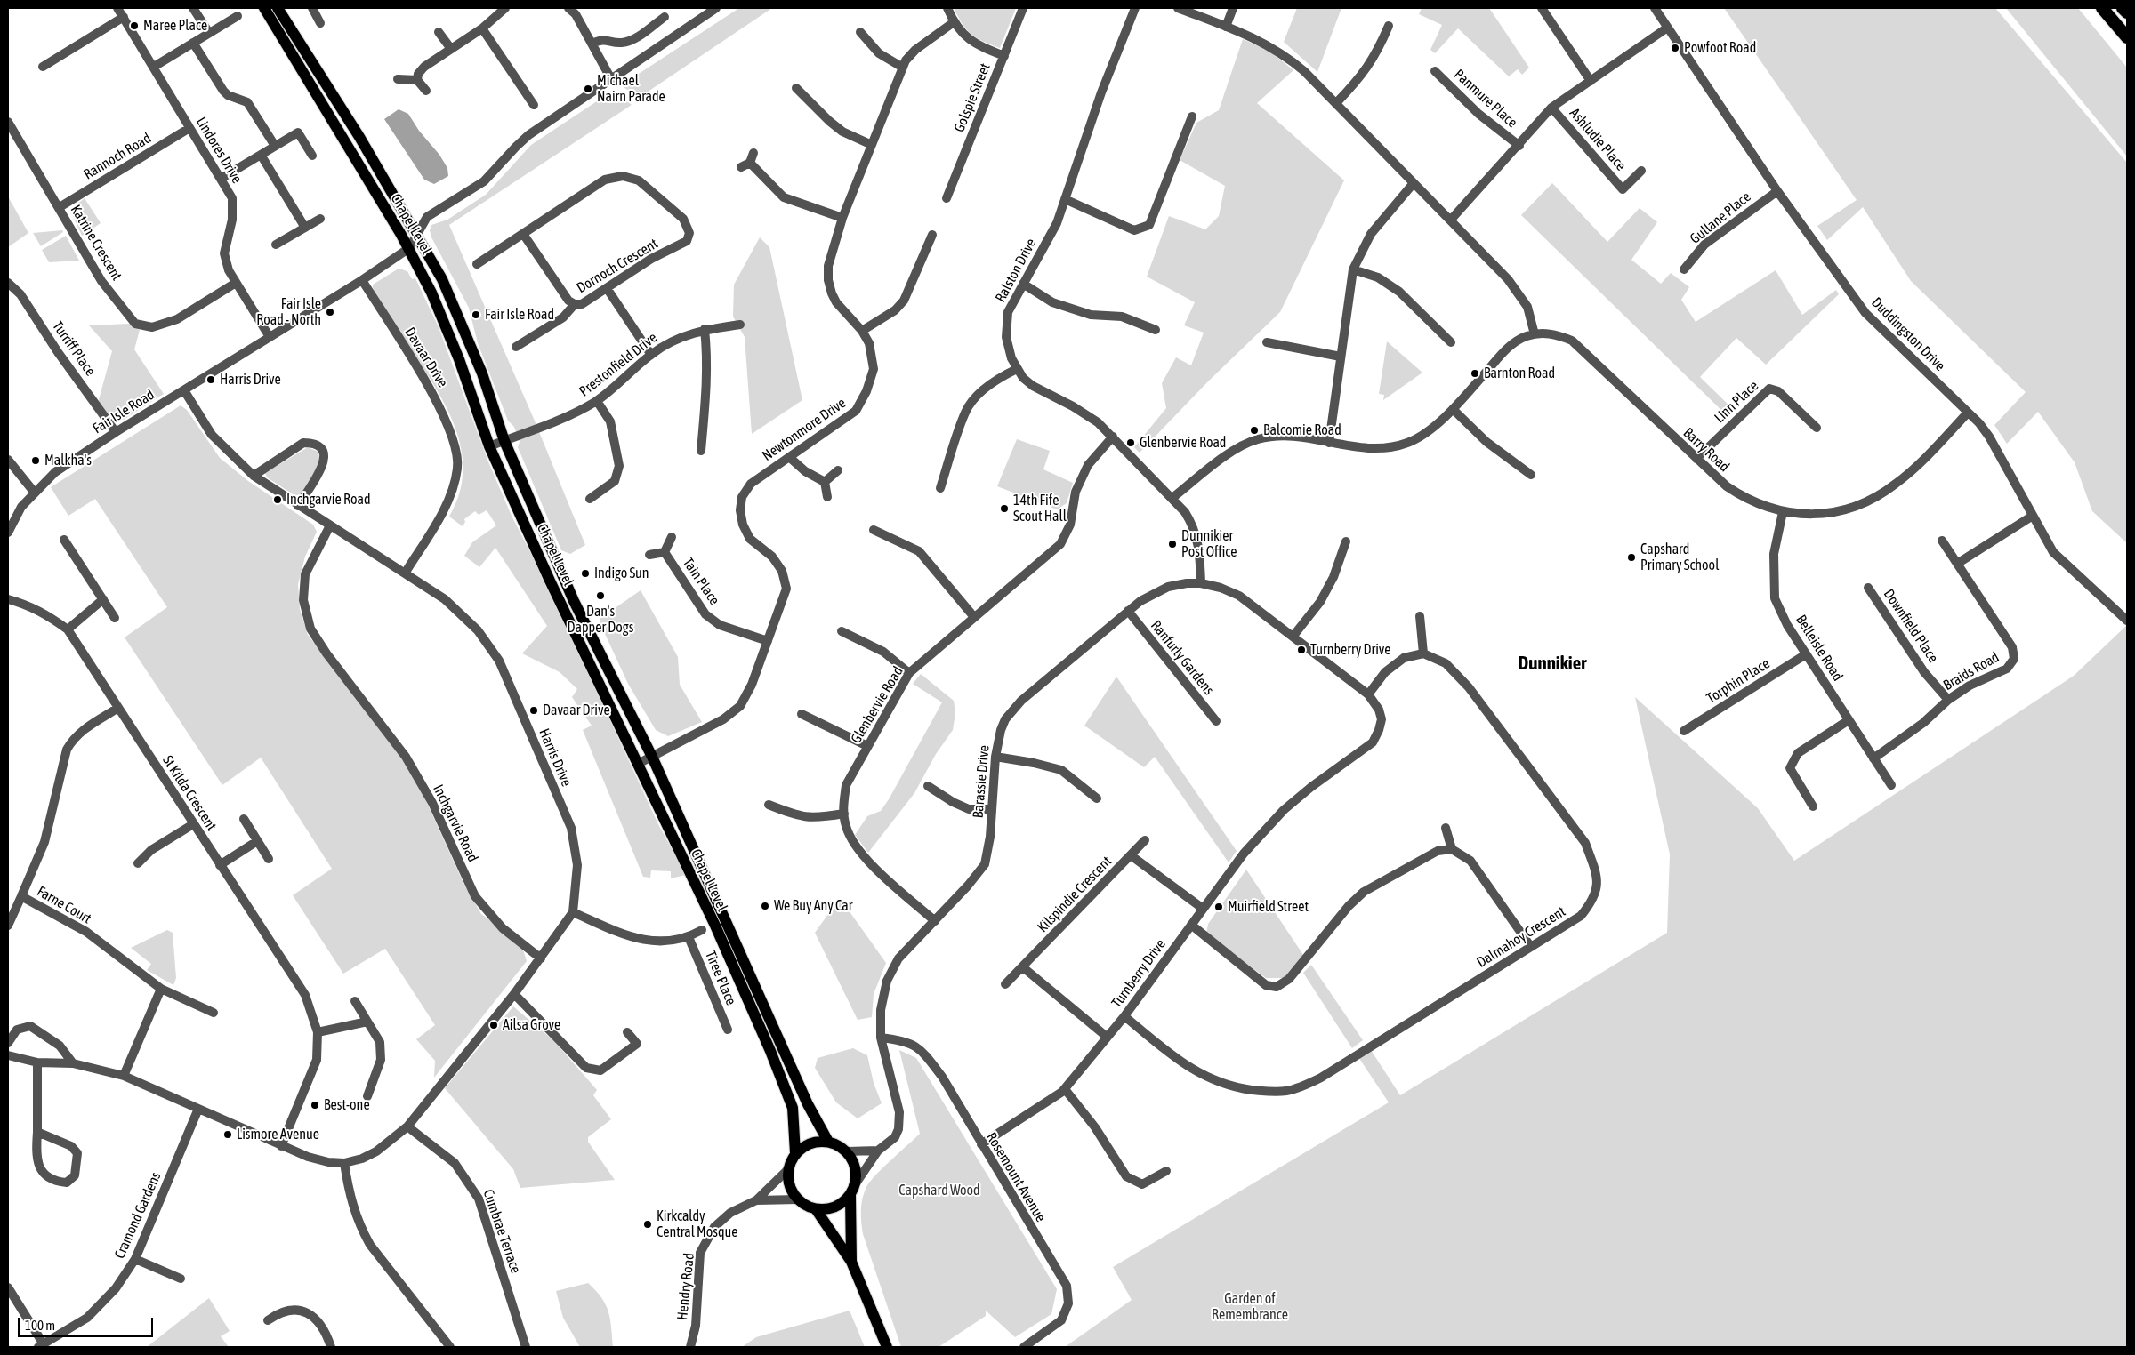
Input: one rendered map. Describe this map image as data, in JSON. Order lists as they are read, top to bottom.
{
  "streets": {
    "main road": ["Chapel Level"],
    "street": [
      "Golspie Street",
      "Panmure Place",
      "Ashludie Place",
      "Lindores Drive",
      "Rannoch Road",
      "Gullane Place",
      "Katrine Crescent",
      "Dornoch Crescent",
      "Ralston Drive",
      "Duddingston Drive",
      "Turriff Place",
      "Davaar Drive",
      "Prestonfield Drive",
      "Linn Place",
      "Fair Isle Road",
      "Newtonmore Drive",
      "Barry Road",
      "Tain Place",
      "Downfield Place",
      "Belleisle Road",
      "Ranfurly Gardens",
      "Braids Road",
      "Torphin Place",
      "Glenbervie Road",
      "Harris Drive",
      "Barassie Drive",
      "St Kilda Crescent",
      "Inchgarvie Road",
      "Kilspindie Crescent",
      "Farne Court",
      "Dalmahoy Crescent",
      "Turnberry Drive",
      "Tiree Place",
      "Rosemount Avenue",
      "Cramond Gardens",
      "Cumbrae Terrace",
      "Hendry Road"
    ]
  },
  "crossings": [
    ["Lindores Drive", "Rannoch Road"],
    ["Lindores Drive", "Katrine Crescent"],
    ["Lindores Drive", "Fair Isle Road"],
    ["Rannoch Road", "Katrine Crescent"],
    ["Gullane Place", "Duddingston Drive"],
    ["Chapel Level", "Prestonfield Drive"],
    ["Chapel Level", "Fair Isle Road"],
    ["Chapel Level", "Newtonmore Drive"],
    ["Chapel Level", "Barassie Drive"],
    ["Chapel Level", "Hendry Road"],
    ["Ralston Drive", "Barry Road"],
    ["Ralston Drive", "Glenbervie Road"],
    ["Ralston Drive", "Barassie Drive"],
    ["Duddingston Drive", "Barry Road"],
    ["Turriff Place", "Fair Isle Road"],
    ["Davaar Drive", "Fair Isle Road"],
    ["Davaar Drive", "Harris Drive"],
    ["Linn Place", "Barry Road"],
    ["Fair Isle Road", "Harris Drive"],
    ["Newtonmore Drive", "Tain Place"],
    ["Barry Road", "Belleisle Road"],
    ["Downfield Place", "Braids Road"],
    ["Belleisle Road", "Braids Road"],
    ["Belleisle Road", "Torphin Place"],
    ["Ranfurly Gardens", "Barassie Drive"],
    ["Glenbervie Road", "Barassie Drive"],
    ["Harris Drive", "Inchgarvie Road"],
    ["Harris Drive", "Tiree Place"],
    ["Harris Drive", "Cumbrae Terrace"],
    ["Barassie Drive", "Turnberry Drive"],
    ["Barassie Drive", "Rosemount Avenue"],
    ["Barassie Drive", "Hendry Road"],
    ["St Kilda Crescent", "Farne Court"],
    ["Dalmahoy Crescent", "Turnberry Drive"],
    ["Turnberry Drive", "Rosemount Avenue"]
  ],
  "districts": ["Dunnikier"],
  "parks": ["Capshard Wood", "Garden of Remembrance"],
  "places": [
    "Maree Place",
    "Powfoot Road",
    "Michael Nairn Parade",
    "Fair Isle Road - North",
    "Fair Isle Road",
    "Barnton Road",
    "Harris Drive",
    "Balcomie Road",
    "Glenbervie Road",
    "Malkha's",
    "Inchgarvie Road",
    "14th Fife Scout Hall",
    "Dunnikier Post Office",
    "Capshard Primary School",
    "Indigo Sun",
    "Dan's Dapper Dogs",
    "Turnberry Drive",
    "Davaar Drive",
    "We Buy Any Car",
    "Muirfield Street",
    "Ailsa Grove",
    "Best-one",
    "Lismore Avenue",
    "Kirkcaldy Central Mosque"
  ],
  "scale_bar": "100 m"
}
